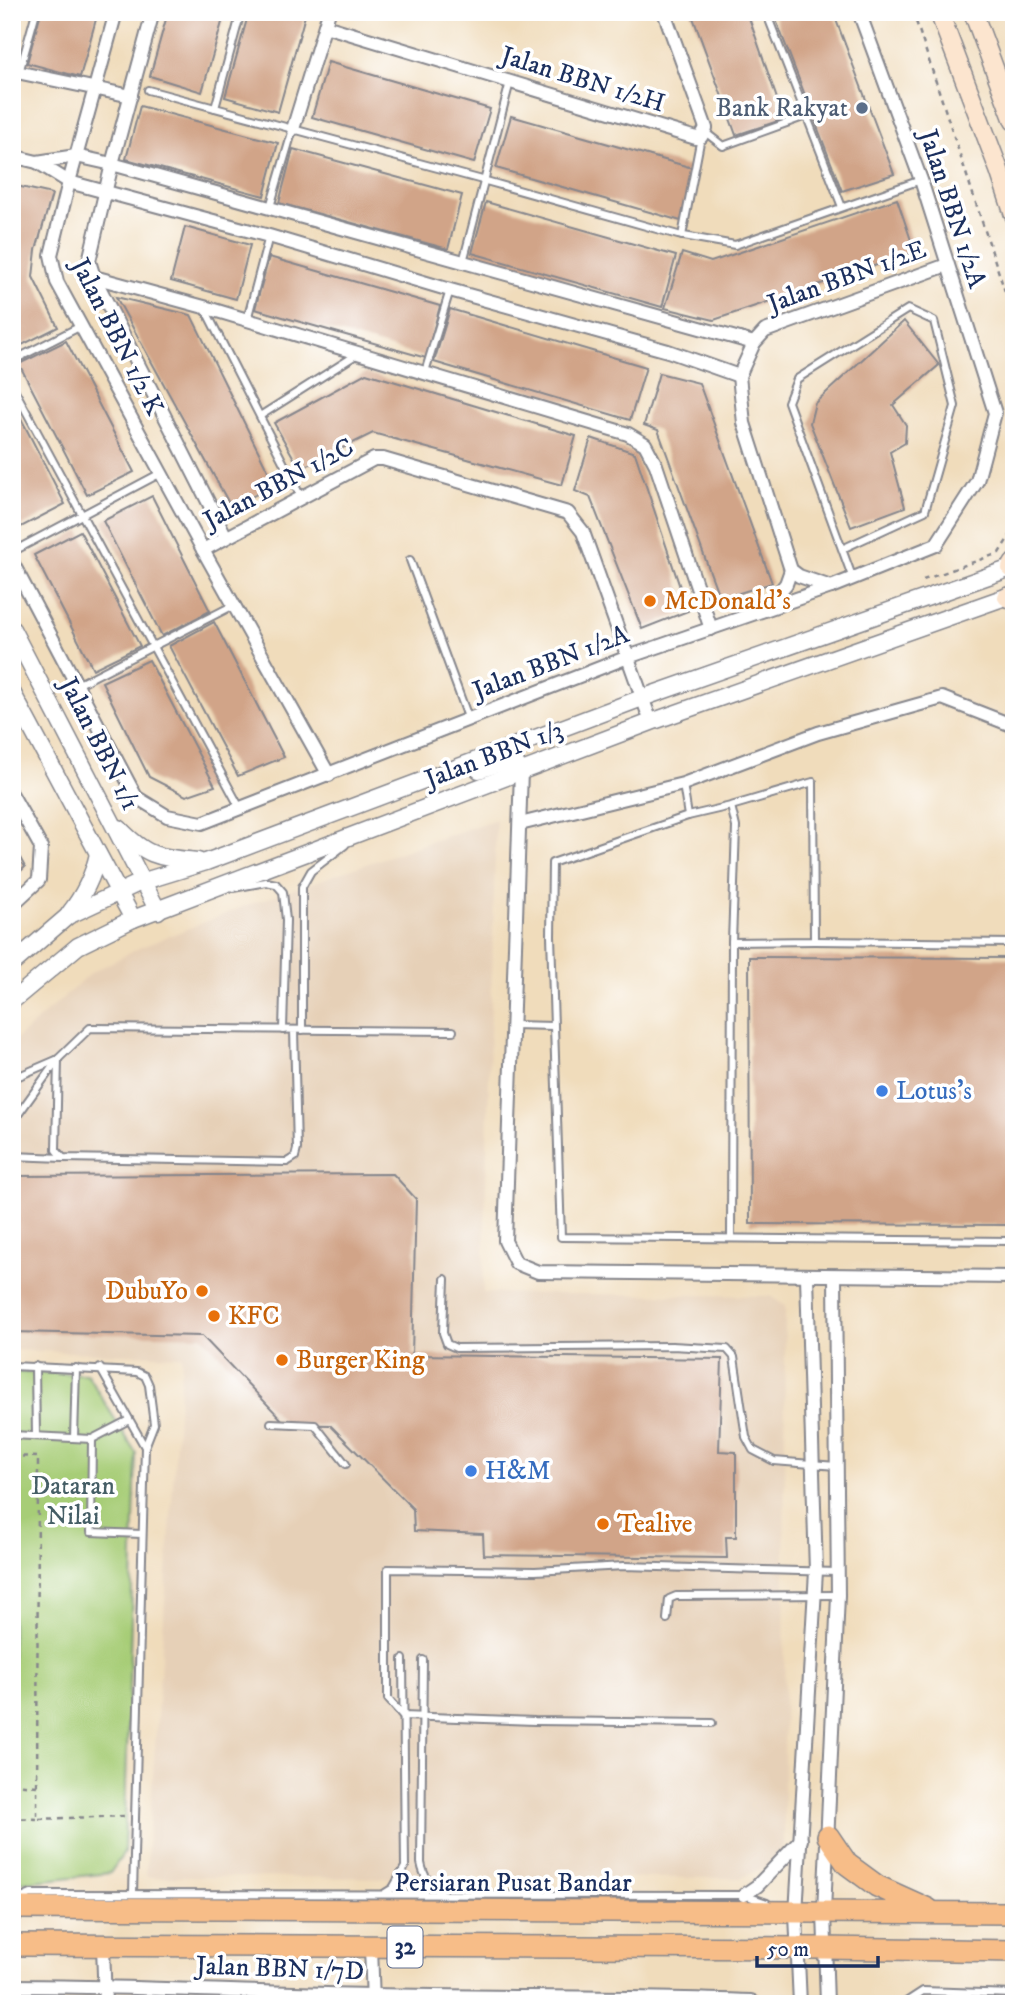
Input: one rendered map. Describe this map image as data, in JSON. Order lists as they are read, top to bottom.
{
  "streets": {
    "main road": ["Persiaran Pusat Bandar", "32"],
    "street": [
      "Jalan BBN 1/2H",
      "Jalan BBN 1/2A",
      "Jalan BBN 1/2E",
      "Jalan BBN 1/2 K",
      "Jalan BBN 1/2C",
      "Jalan BBN 1/1",
      "Jalan BBN 1/3",
      "Jalan BBN 1/7D"
    ]
  },
  "crossings": [
    ["Jalan BBN 1/2A", "Jalan BBN 1/2E"],
    ["Jalan BBN 1/2A", "Jalan BBN 1/2C"],
    ["Jalan BBN 1/2 K", "Jalan BBN 1/2C"],
    ["Jalan BBN 1/2C", "Jalan BBN 1/3"],
    ["Jalan BBN 1/1", "Jalan BBN 1/3"]
  ],
  "parks": ["Dataran Nilai"],
  "places": [
    "Bank Rakyat",
    "McDonald's",
    "Lotus's",
    "DubuYo",
    "KFC",
    "Burger King",
    "H&M",
    "Tealive"
  ],
  "scale_bar": "50 m"
}
